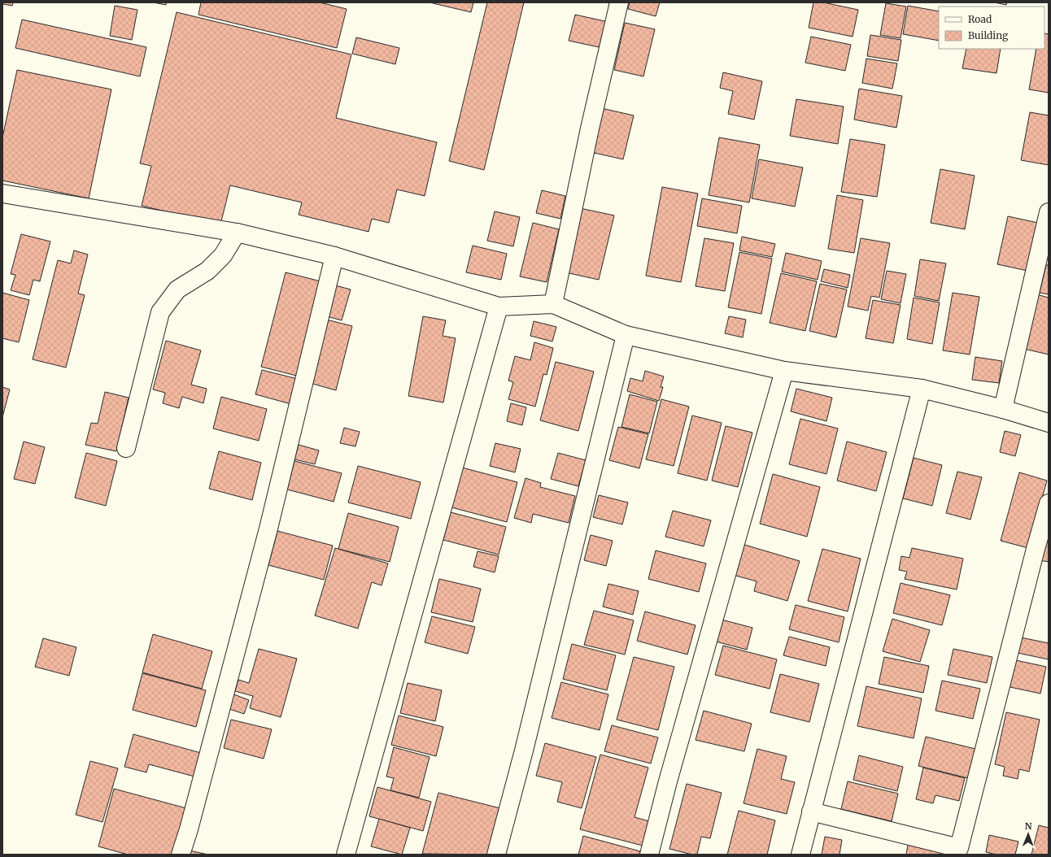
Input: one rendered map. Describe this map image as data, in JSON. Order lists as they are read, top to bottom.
{
  "legend": ["Road", "Building"],
  "north": "top"
}
